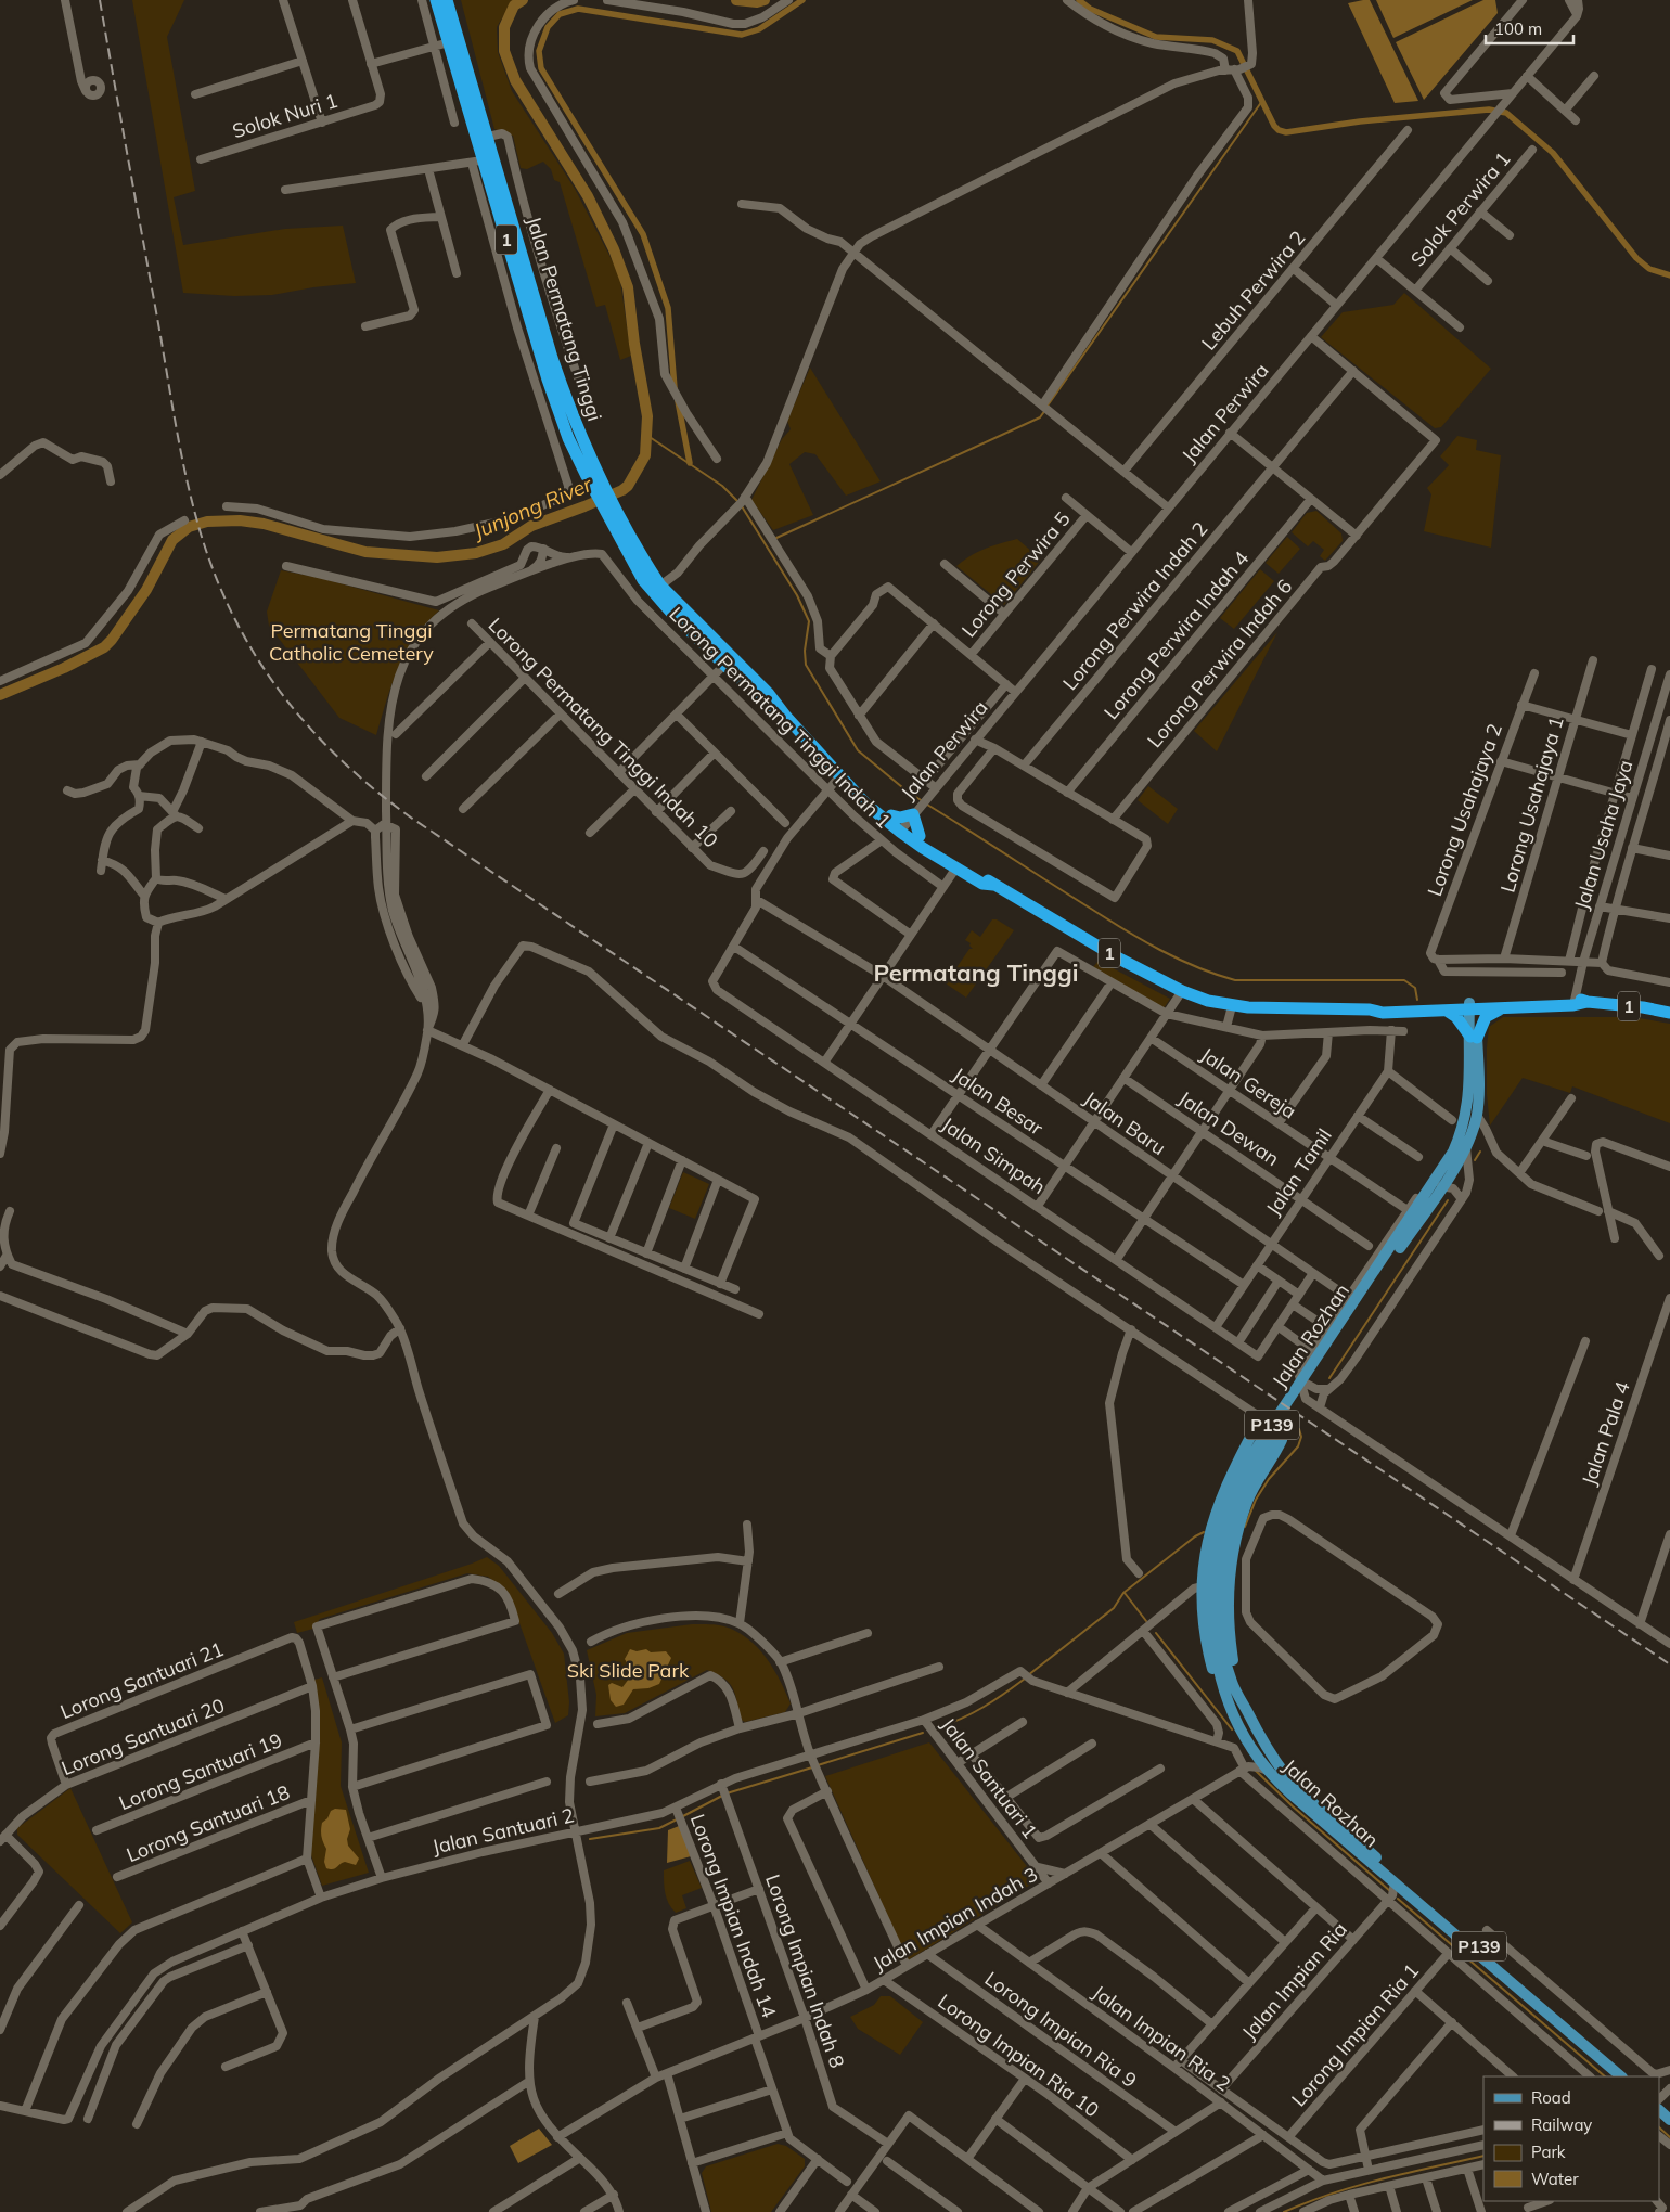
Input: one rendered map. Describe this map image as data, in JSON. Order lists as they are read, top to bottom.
{
  "streets": {
    "highway": ["1", "Jalan Permatang Tinggi"],
    "main road": ["Jalan Rozhan", "P139"],
    "street": [
      "Solok Nuri 1",
      "Solok Perwira 1",
      "Lebuh Perwira 2",
      "Jalan Perwira",
      "Lorong Perwira 5",
      "Lorong Perwira Indah 2",
      "Lorong Perwira Indah 4",
      "Lorong Perwira Indah 6",
      "Lorong Permatang Tinggi Indah 1",
      "Lorong Permatang Tinggi Indah 10",
      "Lorong Usahajaya 1",
      "Lorong Usahajaya 2",
      "Jalan Usaha Jaya",
      "Jalan Gereja",
      "Jalan Besar",
      "Jalan Baru",
      "Jalan Dewan",
      "Jalan Simpah",
      "Jalan Tamil",
      "Jalan Pala 4",
      "Lorong Santuari 21",
      "Lorong Santuari 20",
      "Lorong Santuari 19",
      "Jalan Santuari 1",
      "Lorong Santuari 18",
      "Jalan Santuari 2",
      "Lorong Impian Indah 14",
      "Jalan Impian Indah 3",
      "Lorong Impian Indah 8",
      "Jalan Impian Ria",
      "Lorong Impian Ria 9",
      "Lorong Impian Ria 1",
      "Jalan Impian Ria 2",
      "Lorong Impian Ria 10"
    ]
  },
  "crossings": [
    ["Jalan Permatang Tinggi", "Jalan Perwira"],
    ["Jalan Permatang Tinggi", "Jalan Usaha Jaya"],
    ["Jalan Permatang Tinggi", "Jalan Rozhan"],
    ["Lorong Perwira Indah 2", "Lorong Perwira Indah 6"],
    ["Jalan Gereja", "Jalan Tamil"],
    ["Jalan Besar", "Jalan Simpah"],
    ["Jalan Besar", "Jalan Tamil"],
    ["Jalan Baru", "Jalan Tamil"],
    ["Jalan Dewan", "Jalan Tamil"],
    ["Jalan Simpah", "Jalan Tamil"],
    ["Jalan Rozhan", "Jalan Santuari 2"],
    ["Jalan Rozhan", "Jalan Impian Indah 3"],
    ["Jalan Rozhan", "Jalan Impian Ria"],
    ["Jalan Rozhan", "Lorong Impian Ria 1"],
    ["Lorong Santuari 21", "Lorong Santuari 20"],
    ["Jalan Santuari 1", "Jalan Santuari 2"],
    ["Jalan Santuari 1", "Jalan Impian Indah 3"],
    ["Jalan Santuari 2", "Lorong Impian Indah 14"],
    ["Jalan Santuari 2", "Lorong Impian Indah 8"],
    ["Lorong Impian Indah 14", "Jalan Impian Indah 3"],
    ["Jalan Impian Indah 3", "Lorong Impian Indah 8"],
    ["Jalan Impian Indah 3", "Lorong Impian Ria 9"],
    ["Jalan Impian Indah 3", "Jalan Impian Ria 2"],
    ["Jalan Impian Indah 3", "Lorong Impian Ria 10"],
    ["Jalan Impian Ria", "Jalan Impian Ria 2"],
    ["Lorong Impian Ria 1", "Jalan Impian Ria 2"]
  ],
  "districts": ["Permatang Tinggi"],
  "water": ["Junjong River"],
  "parks": ["Permatang Tinggi Catholic Cemetery", "Ski Slide Park"],
  "legend": [
    "Road",
    "Railway",
    "Park",
    "Water"
  ],
  "scale_bar": "100 m"
}
